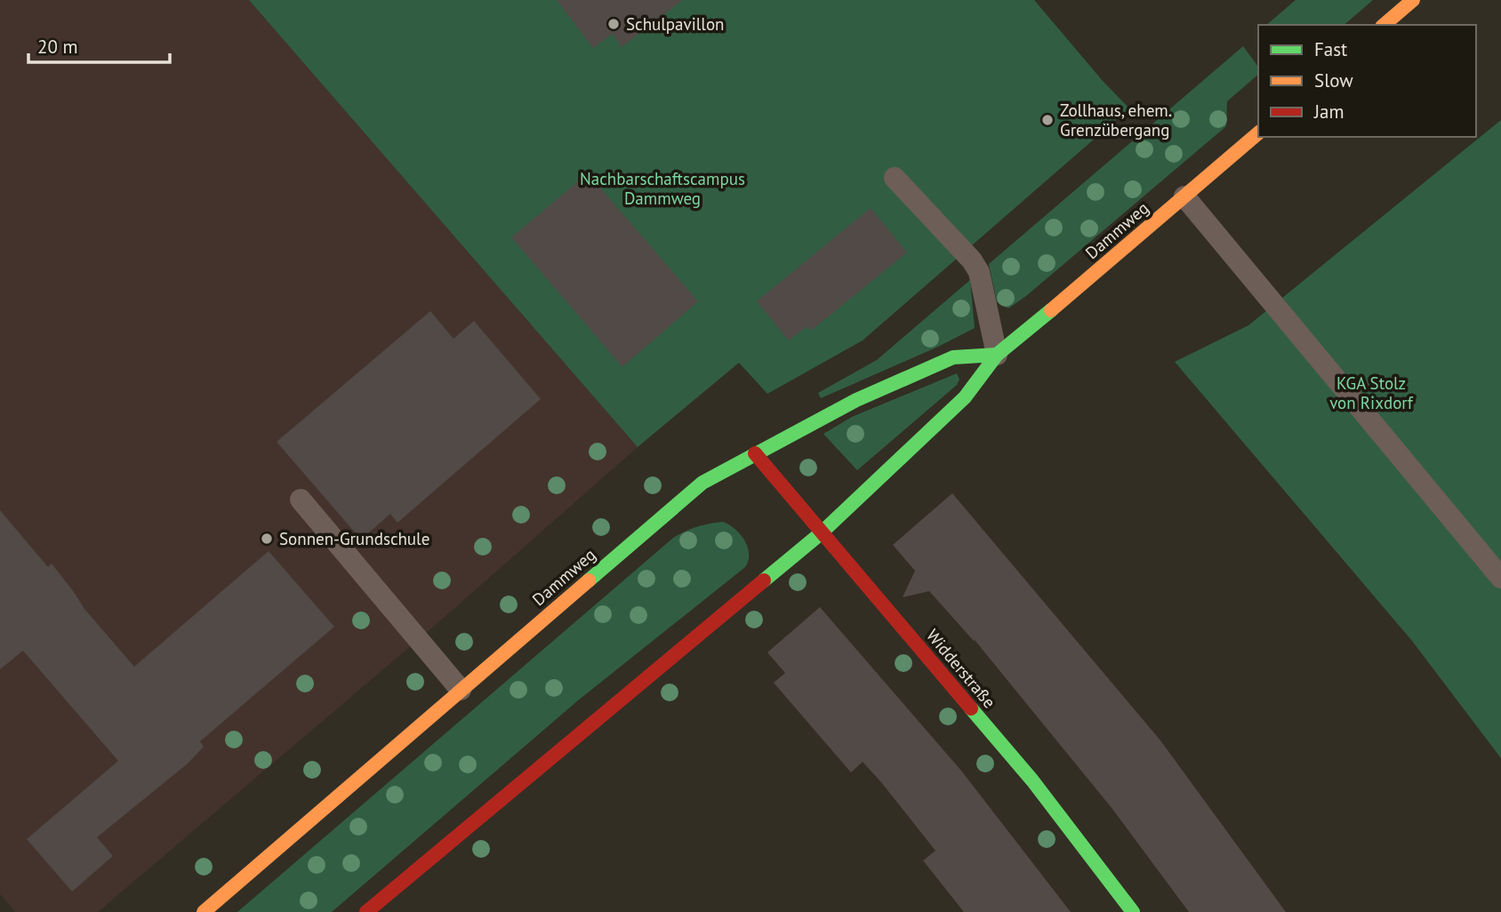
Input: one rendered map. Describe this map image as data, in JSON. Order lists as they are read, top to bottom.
{
  "streets": {
    "street": ["Dammweg", "Widderstraße"]
  },
  "crossings": [
    ["Dammweg", "Widderstraße"]
  ],
  "parks": ["Nachbarschaftscampus Dammweg", "KGA Stolz von Rixdorf"],
  "places": ["Schulpavillon", "Zollhaus, ehem. Grenzübergang", "Sonnen-Grundschule"],
  "legend": ["Fast", "Slow", "Jam"],
  "scale_bar": "20 m"
}
